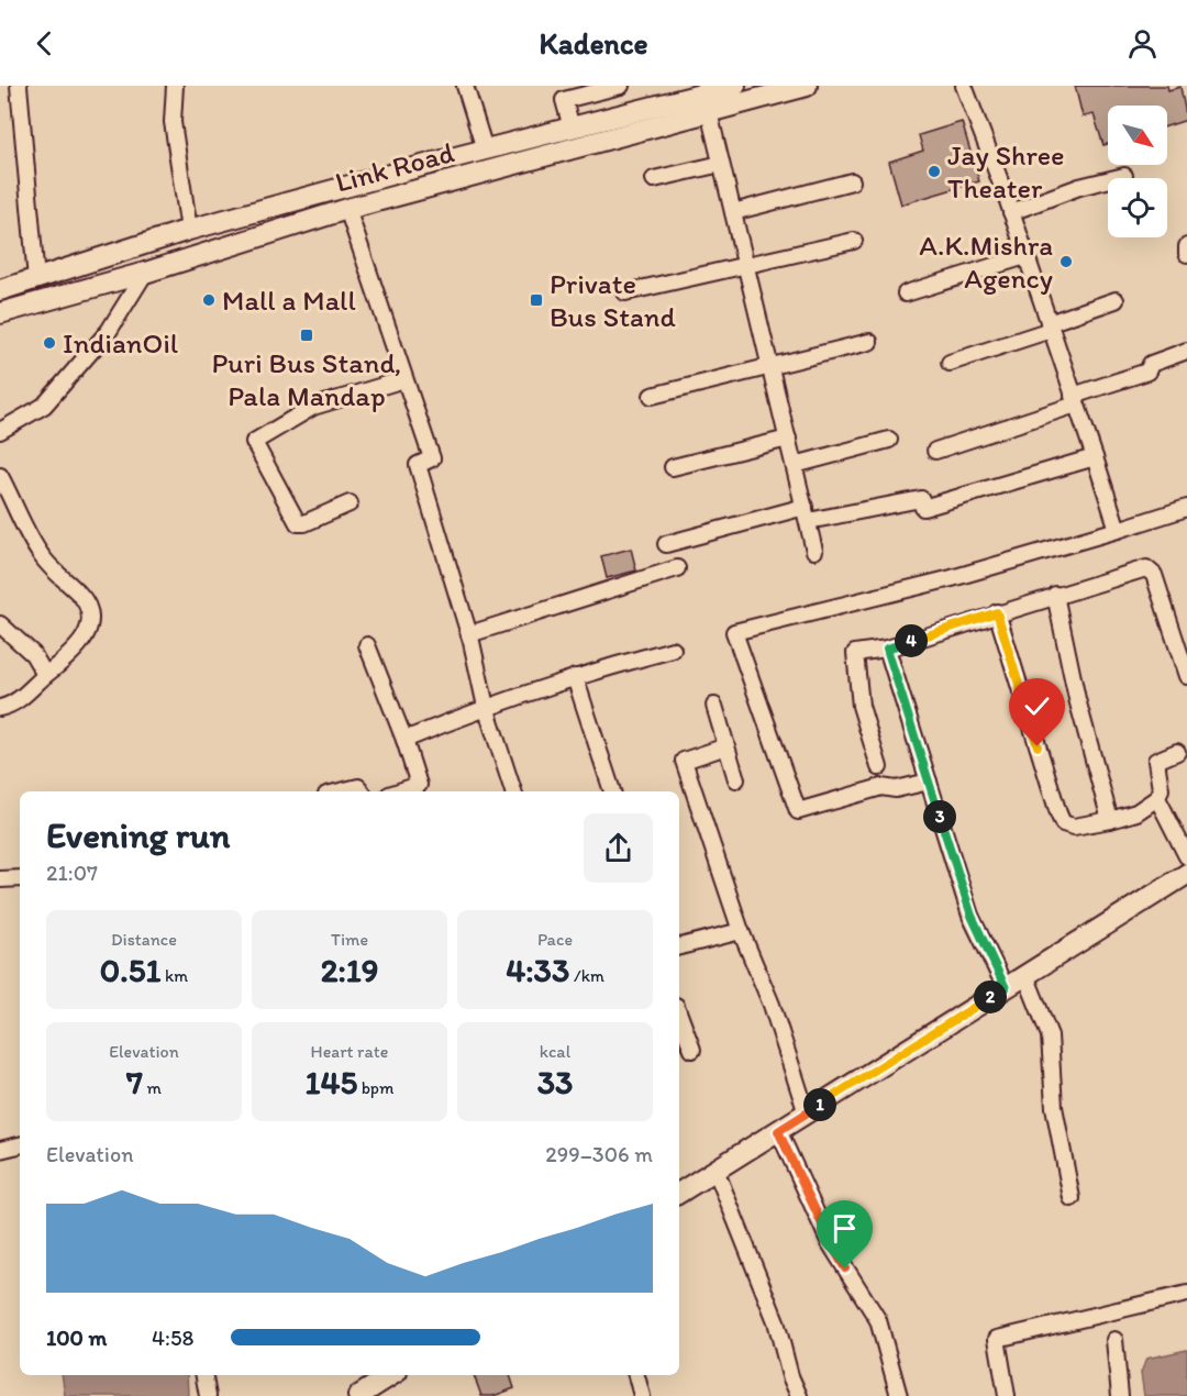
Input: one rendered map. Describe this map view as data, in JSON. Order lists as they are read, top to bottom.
{
  "streets": {
    "main road": ["Link Road"]
  },
  "places": {
    "other": [
      "Jay Shree Theater",
      "A.K.Mishra Agency",
      "Mall a Mall",
      "IndianOil"
    ],
    "transit": ["Private Bus Stand", "Puri Bus Stand, Pala Mandap"]
  },
  "north": "bottom right",
  "page": {
    "header": "Kadence",
    "pins": [
      "4",
      "3",
      "2",
      "1"
    ],
    "heading": ["Evening run", "21:07"],
    "stats": [
      ["Distance", "0.51 km"],
      ["Time", "2:19"],
      ["Pace", "4:33 /km"],
      ["Elevation", "7 m"],
      ["Heart rate", "145 bpm"],
      ["kcal", "33"]
    ],
    "chart": ["Elevation", "299–306 m"],
    "list": [
      {
        "name": "100 m",
        "note": "4:58"
      }
    ]
  }
}
